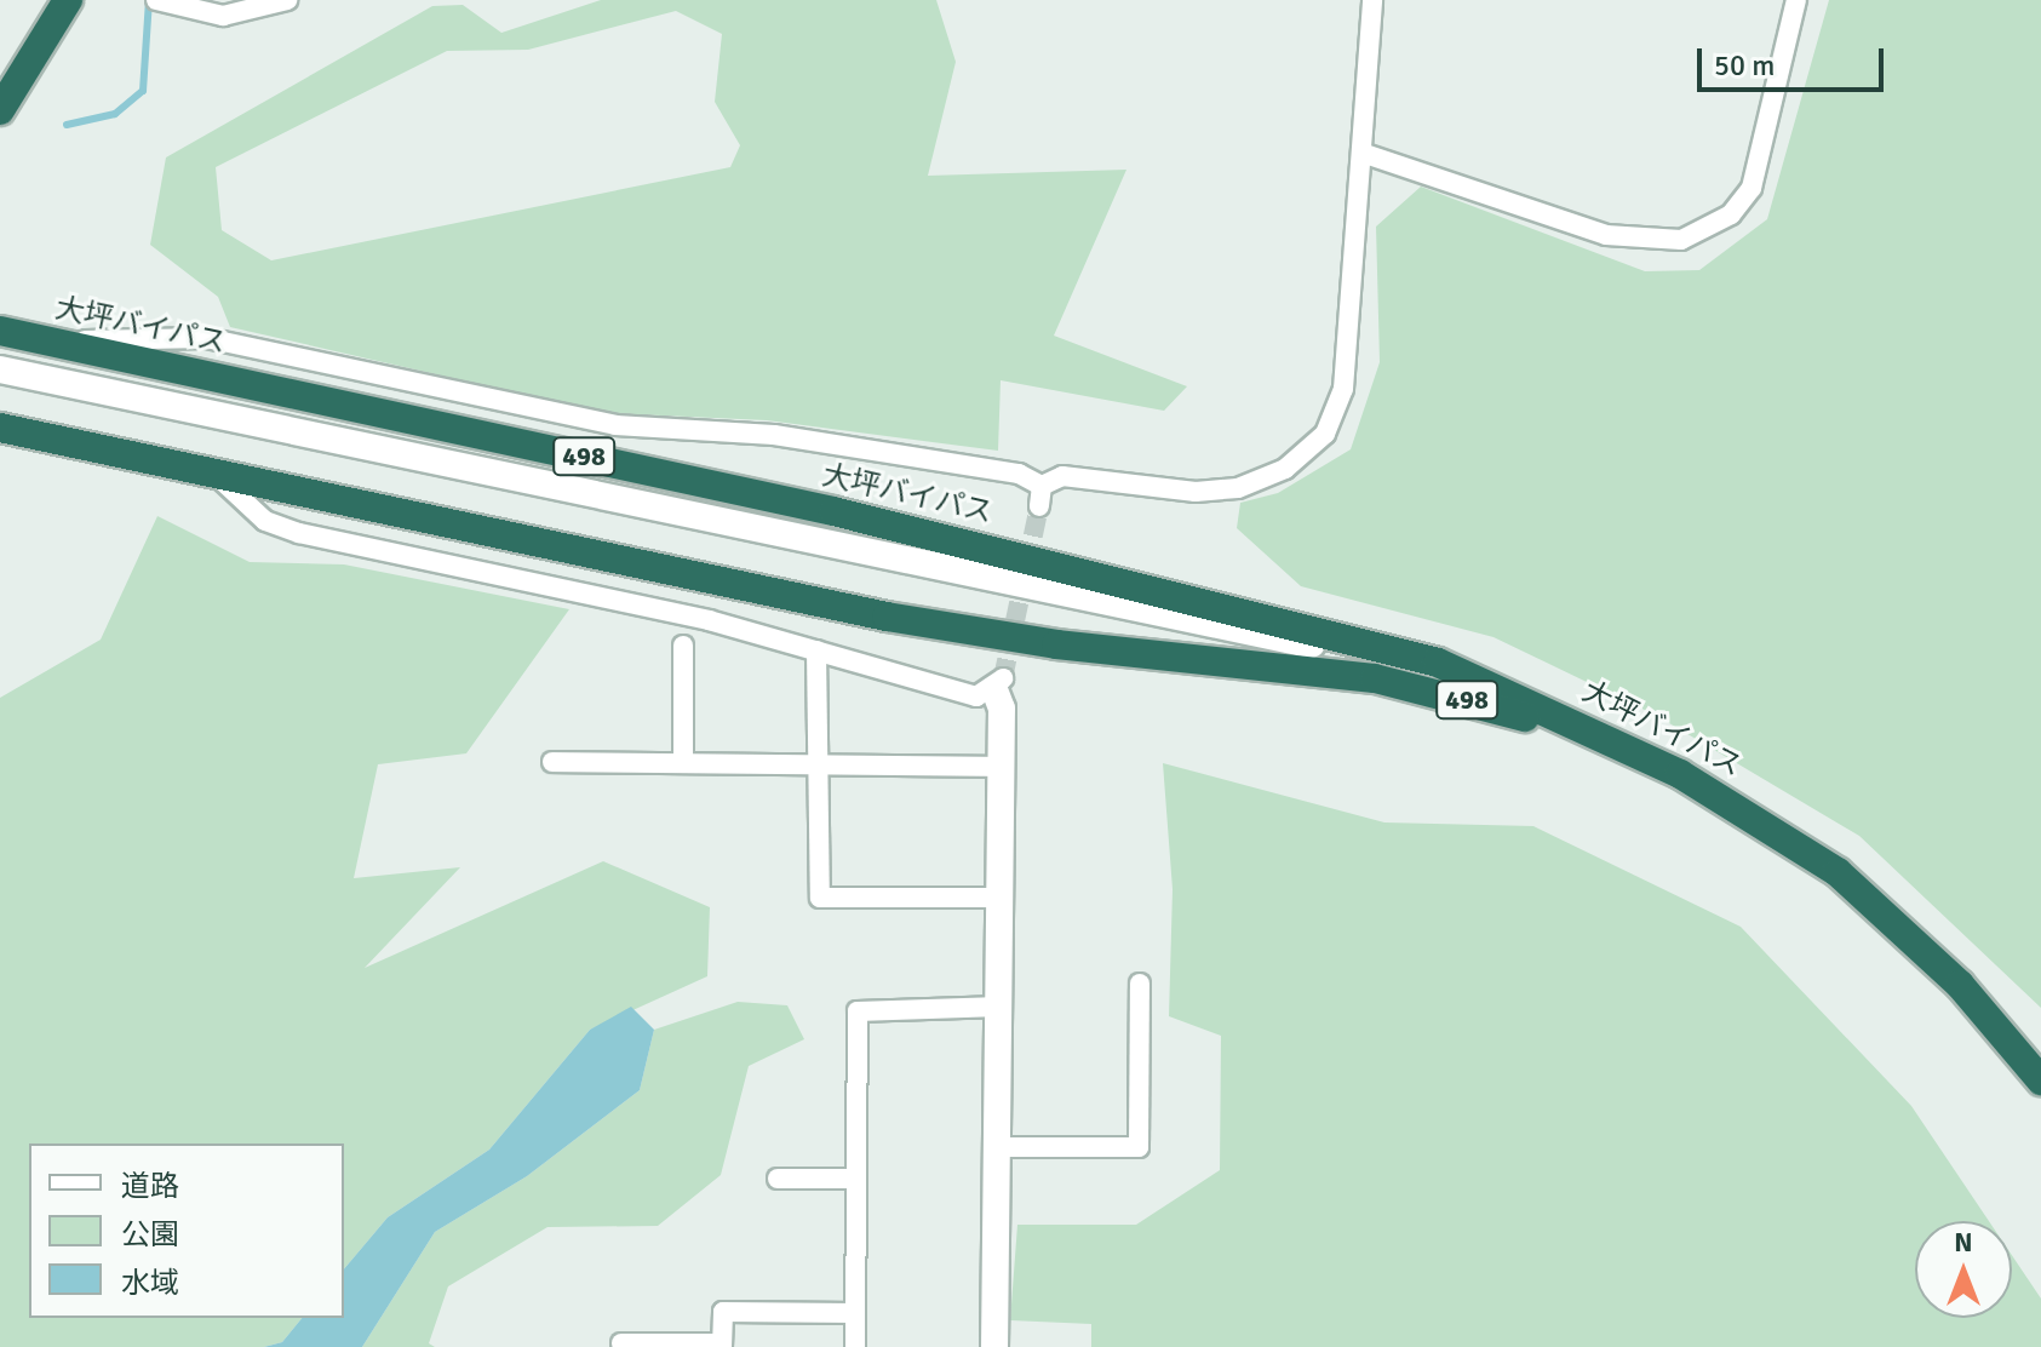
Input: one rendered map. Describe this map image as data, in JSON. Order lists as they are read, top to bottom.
{
  "streets": {
    "highway": ["大坪バイパス", "498"]
  },
  "legend": ["道路", "公園", "水域"],
  "scale_bar": "50 m",
  "north": "top"
}
